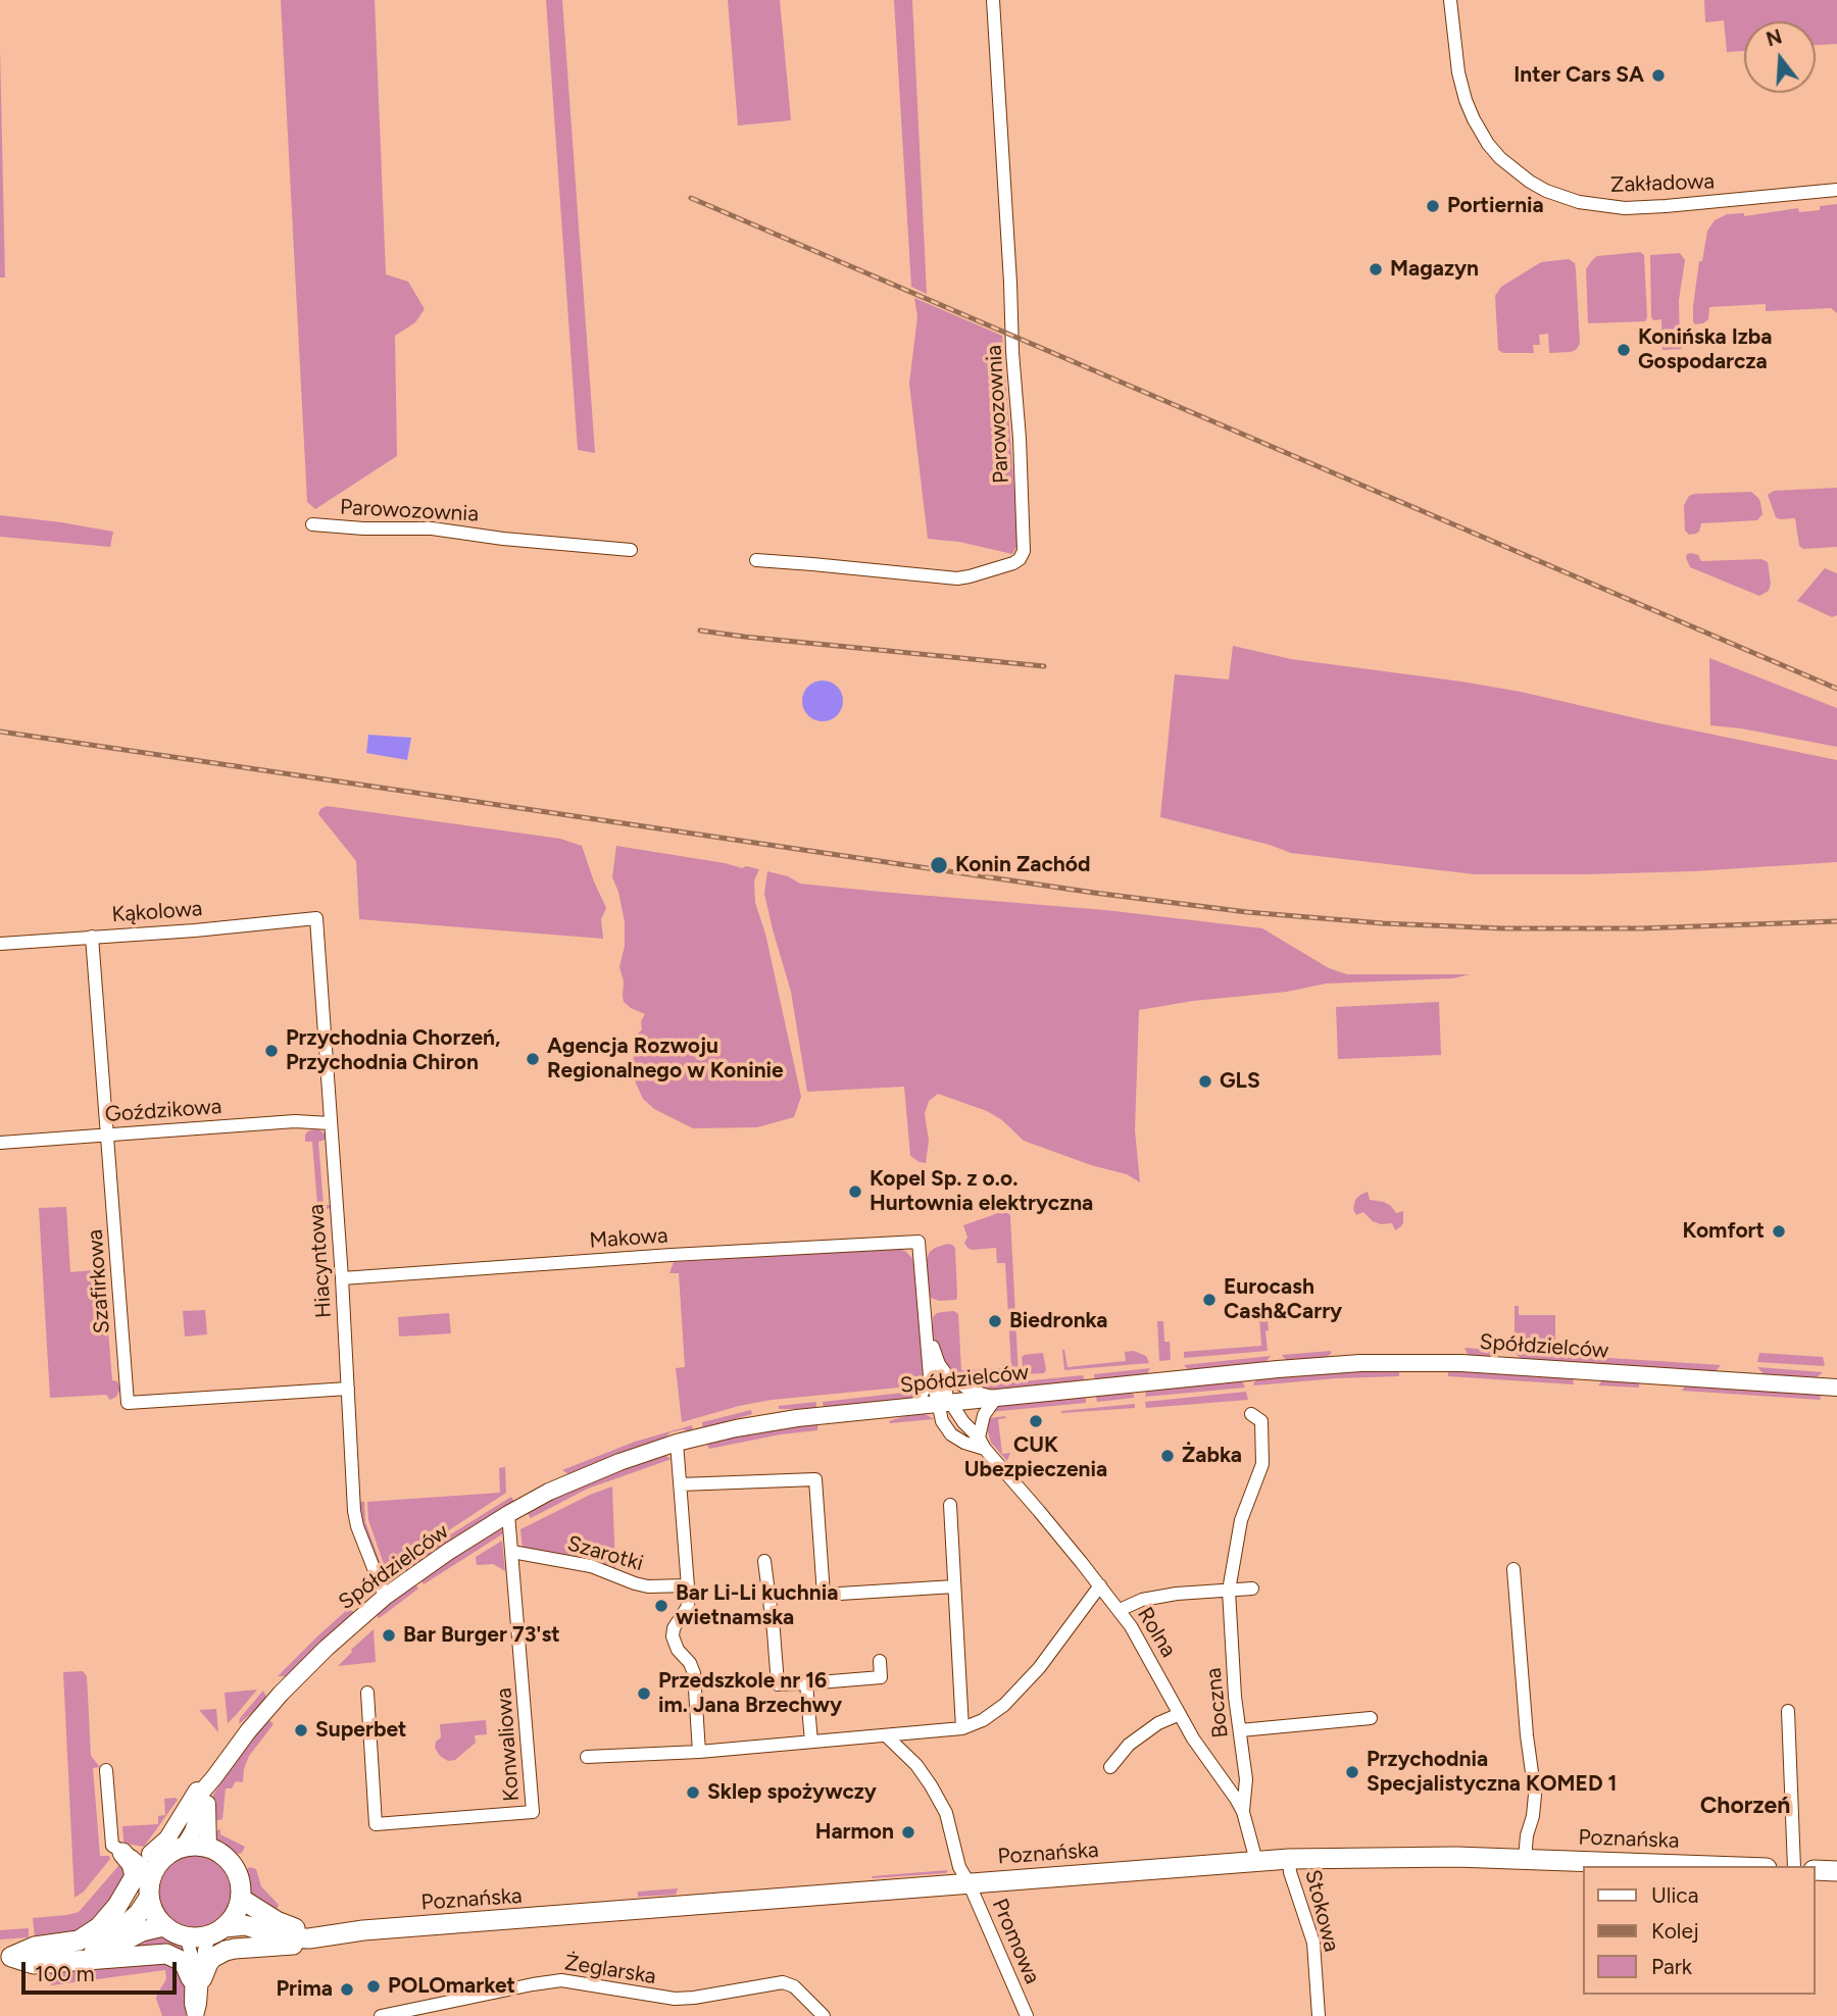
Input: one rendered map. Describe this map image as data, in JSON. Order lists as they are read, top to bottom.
{
  "streets": {
    "main road": ["Poznańska"],
    "street": [
      "Zakładowa",
      "Parowozownia",
      "Kąkolowa",
      "Goździkowa",
      "Makowa",
      "Hiacyntowa",
      "Szafirkowa",
      "Spółdzielców",
      "Szarotki",
      "Rolna",
      "Boczna",
      "Konwaliowa",
      "Stokowa",
      "Promowa",
      "Żeglarska"
    ]
  },
  "crossings": [
    ["Kąkolowa", "Hiacyntowa"],
    ["Kąkolowa", "Szafirkowa"],
    ["Goździkowa", "Hiacyntowa"],
    ["Goździkowa", "Szafirkowa"],
    ["Makowa", "Hiacyntowa"],
    ["Hiacyntowa", "Szafirkowa"],
    ["Hiacyntowa", "Spółdzielców"],
    ["Spółdzielców", "Rolna"],
    ["Spółdzielców", "Konwaliowa"],
    ["Spółdzielców", "Poznańska"],
    ["Szarotki", "Konwaliowa"],
    ["Rolna", "Boczna"],
    ["Rolna", "Poznańska"],
    ["Poznańska", "Stokowa"],
    ["Poznańska", "Promowa"]
  ],
  "districts": ["Chorzeń"],
  "places": [
    "Inter Cars SA",
    "Portiernia",
    "Magazyn",
    "Konińska Izba Gospodarcza",
    "Konin Zachód",
    "Przychodnia Chorzeń, Przychodnia Chiron",
    "Agencja Rozwoju Regionalnego w Koninie",
    "GLS",
    "Kopel Sp. z o.o. Hurtownia elektryczna",
    "Komfort",
    "Eurocash Cash&Carry",
    "Biedronka",
    "CUK Ubezpieczenia",
    "Żabka",
    "Bar Li-Li kuchnia wietnamska",
    "Bar Burger 73'st",
    "Przedszkole nr 16 im. Jana Brzechwy",
    "Superbet",
    "Przychodnia Specjalistyczna KOMED 1",
    "Sklep spożywczy",
    "Harmon",
    "POLOmarket",
    "Prima"
  ],
  "legend": ["Ulica", "Kolej", "Park"],
  "scale_bar": "100 m",
  "north": "top"
}
